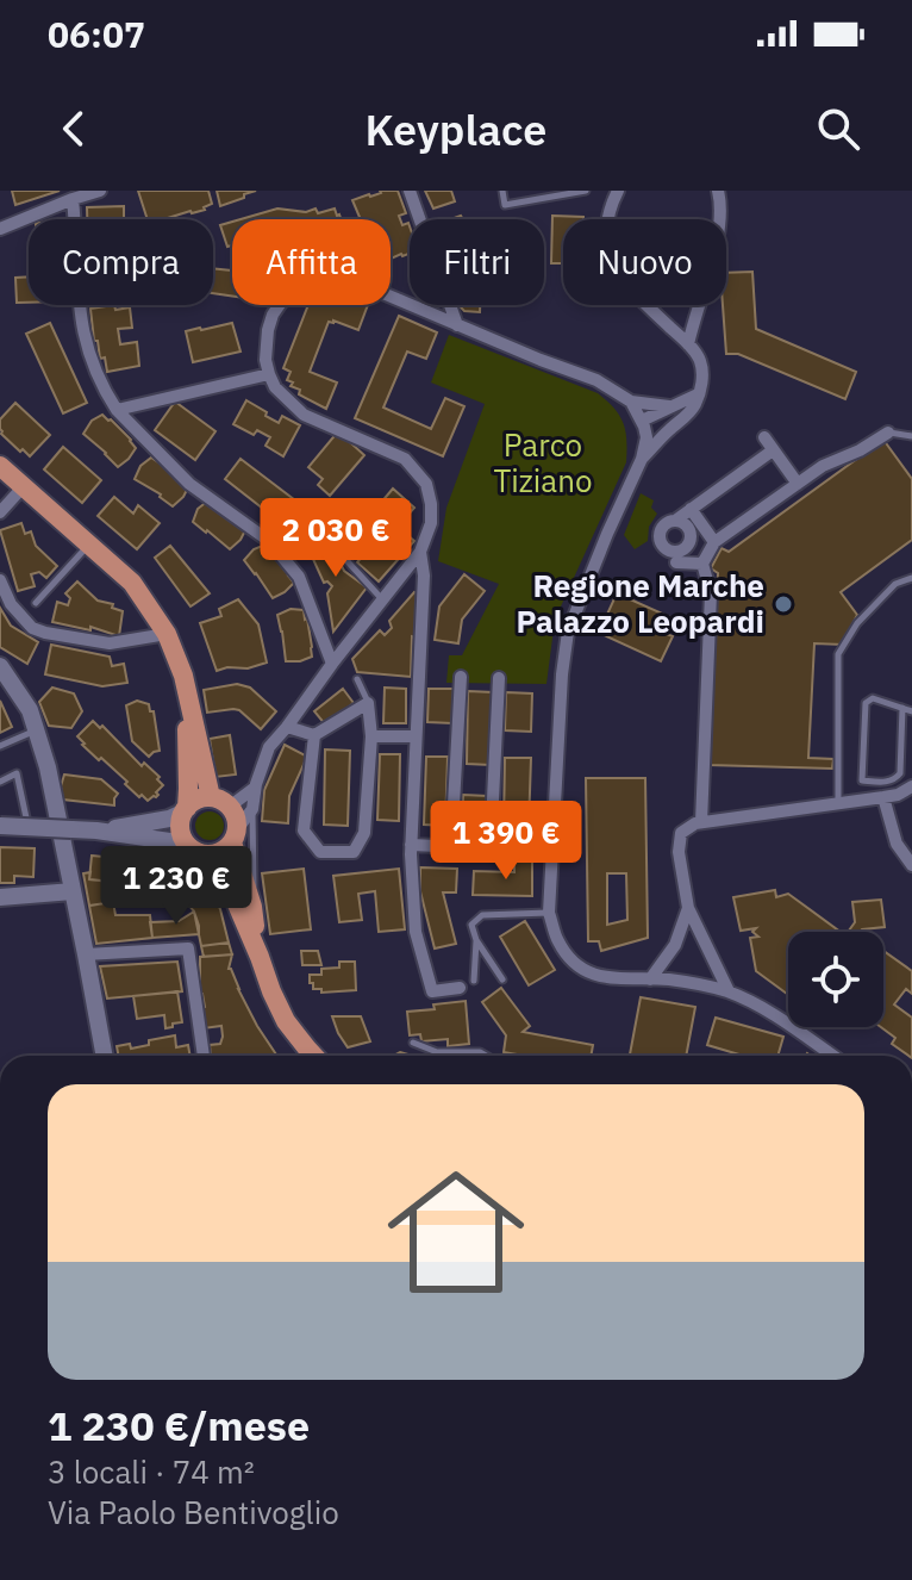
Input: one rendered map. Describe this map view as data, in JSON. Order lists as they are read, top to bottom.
{
  "parks": ["Parco Tiziano"],
  "places": ["Regione Marche Palazzo Leopardi"],
  "page": {
    "status": "06:07",
    "header": "Keyplace",
    "chip": [
      "Compra",
      "Affitta",
      "Filtri",
      "Nuovo"
    ],
    "price": ["2 030 €", "1 390 €", "1 230 €"],
    "list": [
      {
        "name": "1 230 €/mese",
        "note": "3 locali · 74 m² · Via Paolo Bentivoglio"
      }
    ]
  }
}
